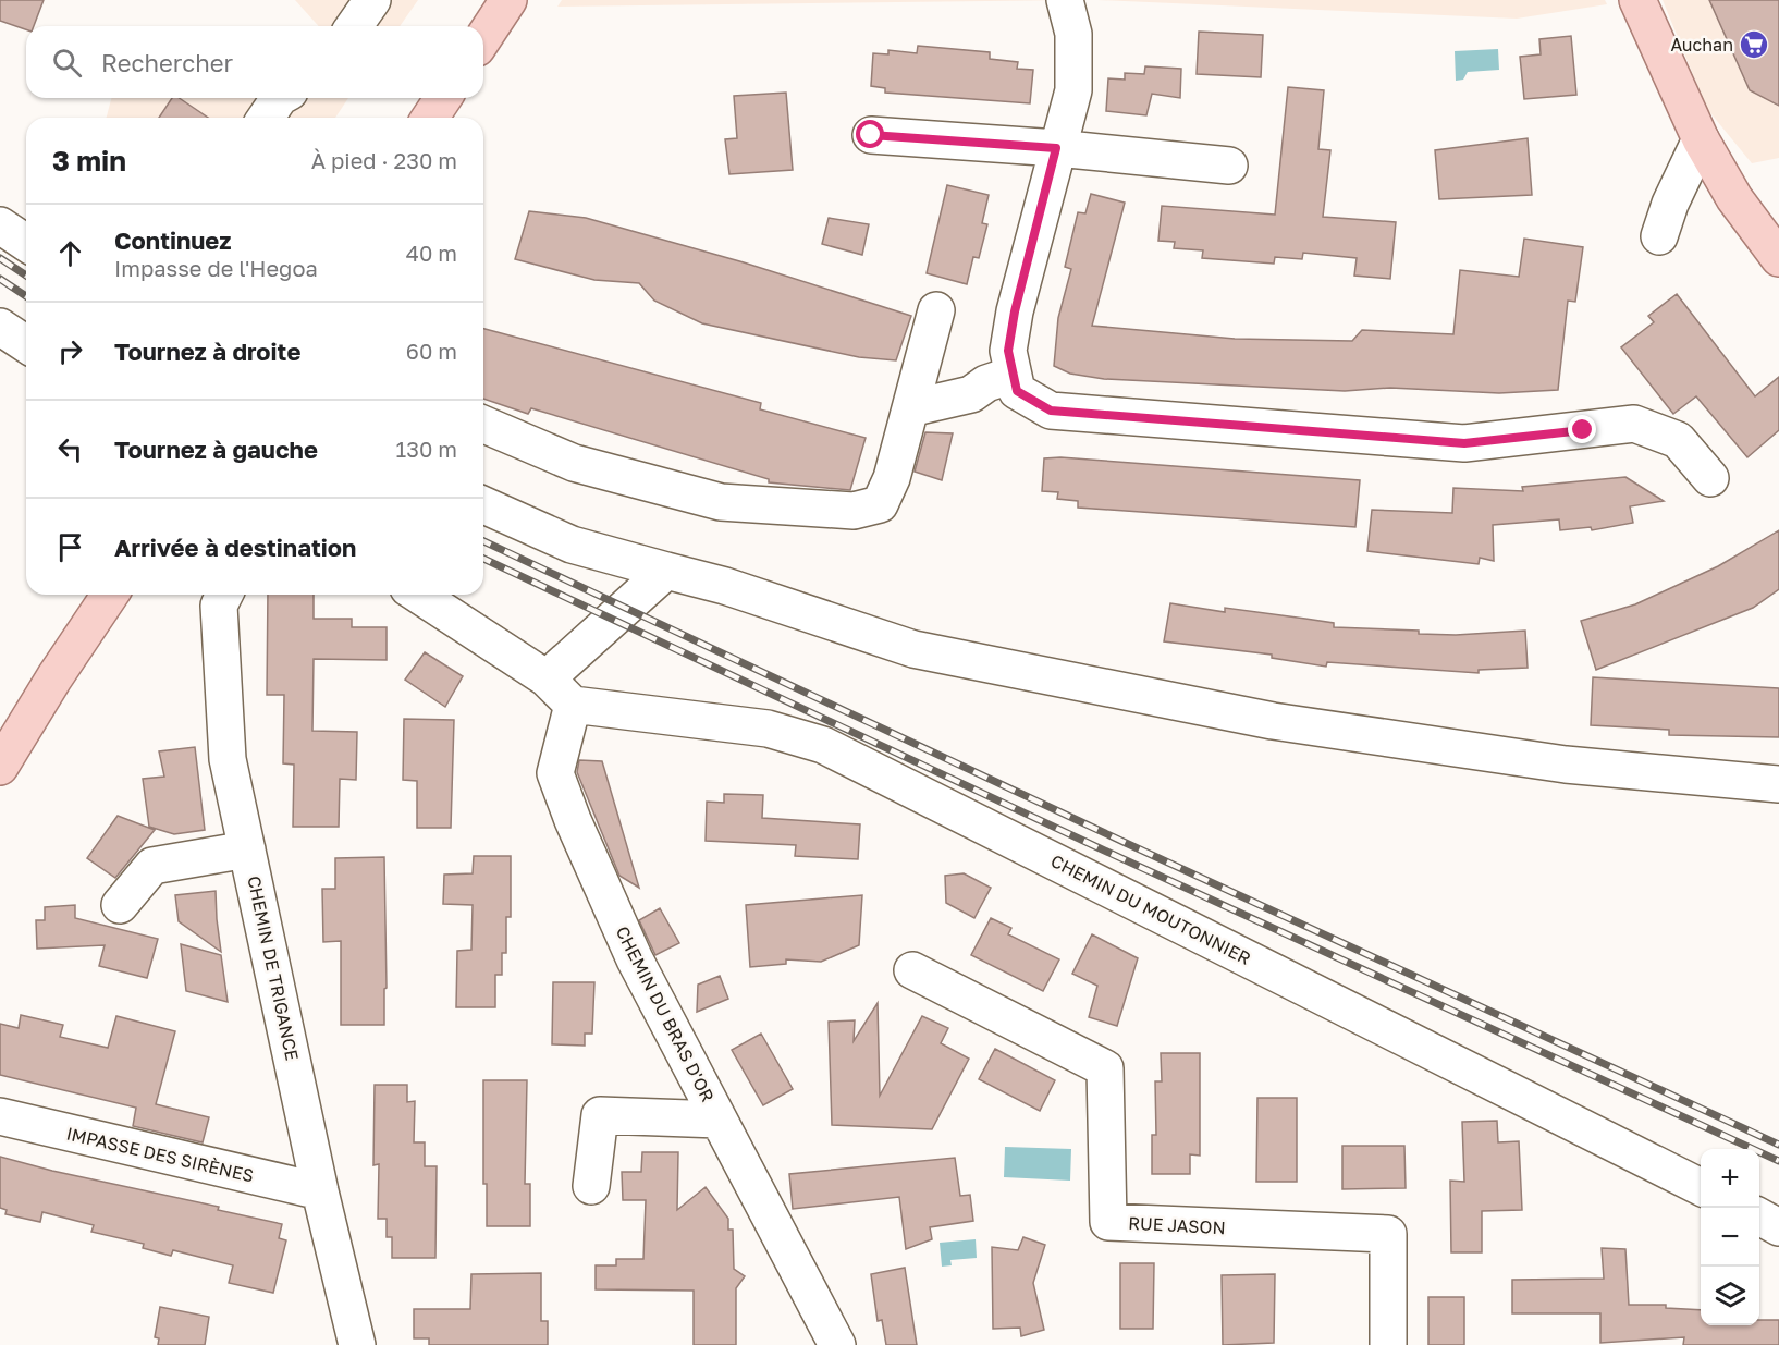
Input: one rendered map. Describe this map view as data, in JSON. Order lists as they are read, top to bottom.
{
  "streets": {
    "street": [
      "CHEMIN DU MOUTONNIER",
      "CHEMIN DE TRIGANCE",
      "CHEMIN DU BRAS D'OR",
      "IMPASSE DES SIRÈNES",
      "RUE JASON"
    ]
  },
  "crossings": [
    ["CHEMIN DU MOUTONNIER", "CHEMIN DU BRAS D'OR"],
    ["CHEMIN DE TRIGANCE", "IMPASSE DES SIRÈNES"]
  ],
  "places": {
    "supermarket": ["Auchan"]
  },
  "page": {
    "search": "Rechercher",
    "heading": ["3 min", "À pied · 230 m"],
    "list": [
      ["Continuez", "Impasse de l'Hegoa", "40 m"],
      ["Tournez à droite", "60 m"],
      ["Tournez à gauche", "130 m"],
      "Arrivée à destination"
    ],
    "map_buttons": ["+", "−"]
  }
}
